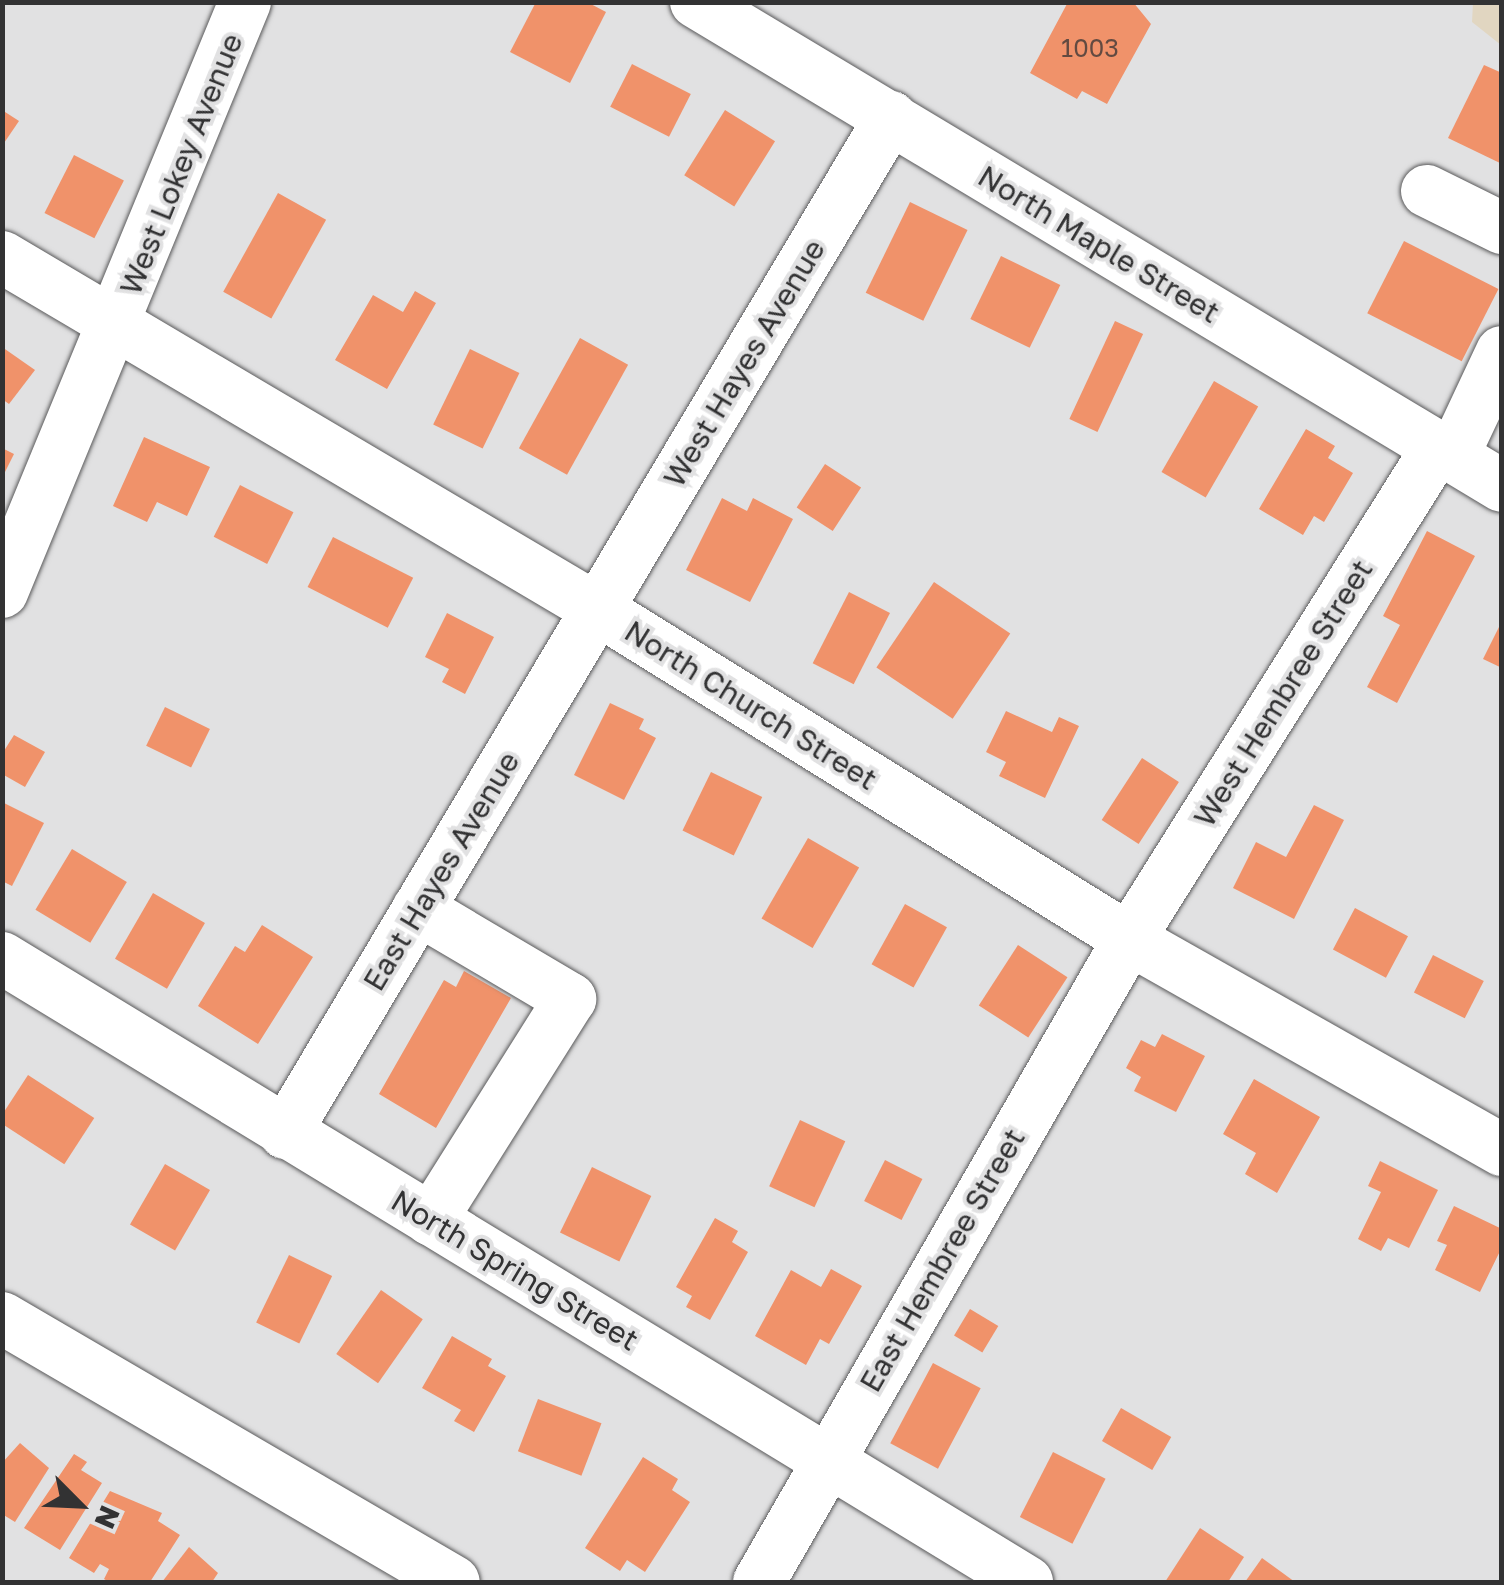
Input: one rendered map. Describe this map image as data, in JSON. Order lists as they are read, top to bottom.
{
  "streets": {
    "street": [
      "West Lokey Avenue",
      "North Maple Street",
      "West Hayes Avenue",
      "West Hembree Street",
      "North Church Street",
      "East Hayes Avenue",
      "East Hembree Street",
      "North Spring Street"
    ]
  },
  "crossings": [
    ["West Lokey Avenue", "North Church Street"],
    ["North Maple Street", "West Hayes Avenue"],
    ["North Maple Street", "West Hembree Street"],
    ["West Hayes Avenue", "North Church Street"],
    ["West Hayes Avenue", "East Hayes Avenue"],
    ["West Hembree Street", "North Church Street"],
    ["West Hembree Street", "East Hembree Street"],
    ["North Church Street", "East Hayes Avenue"],
    ["North Church Street", "East Hembree Street"],
    ["East Hayes Avenue", "North Spring Street"],
    ["East Hembree Street", "North Spring Street"]
  ],
  "house_numbers": ["1003"],
  "north": "bottom right"
}
